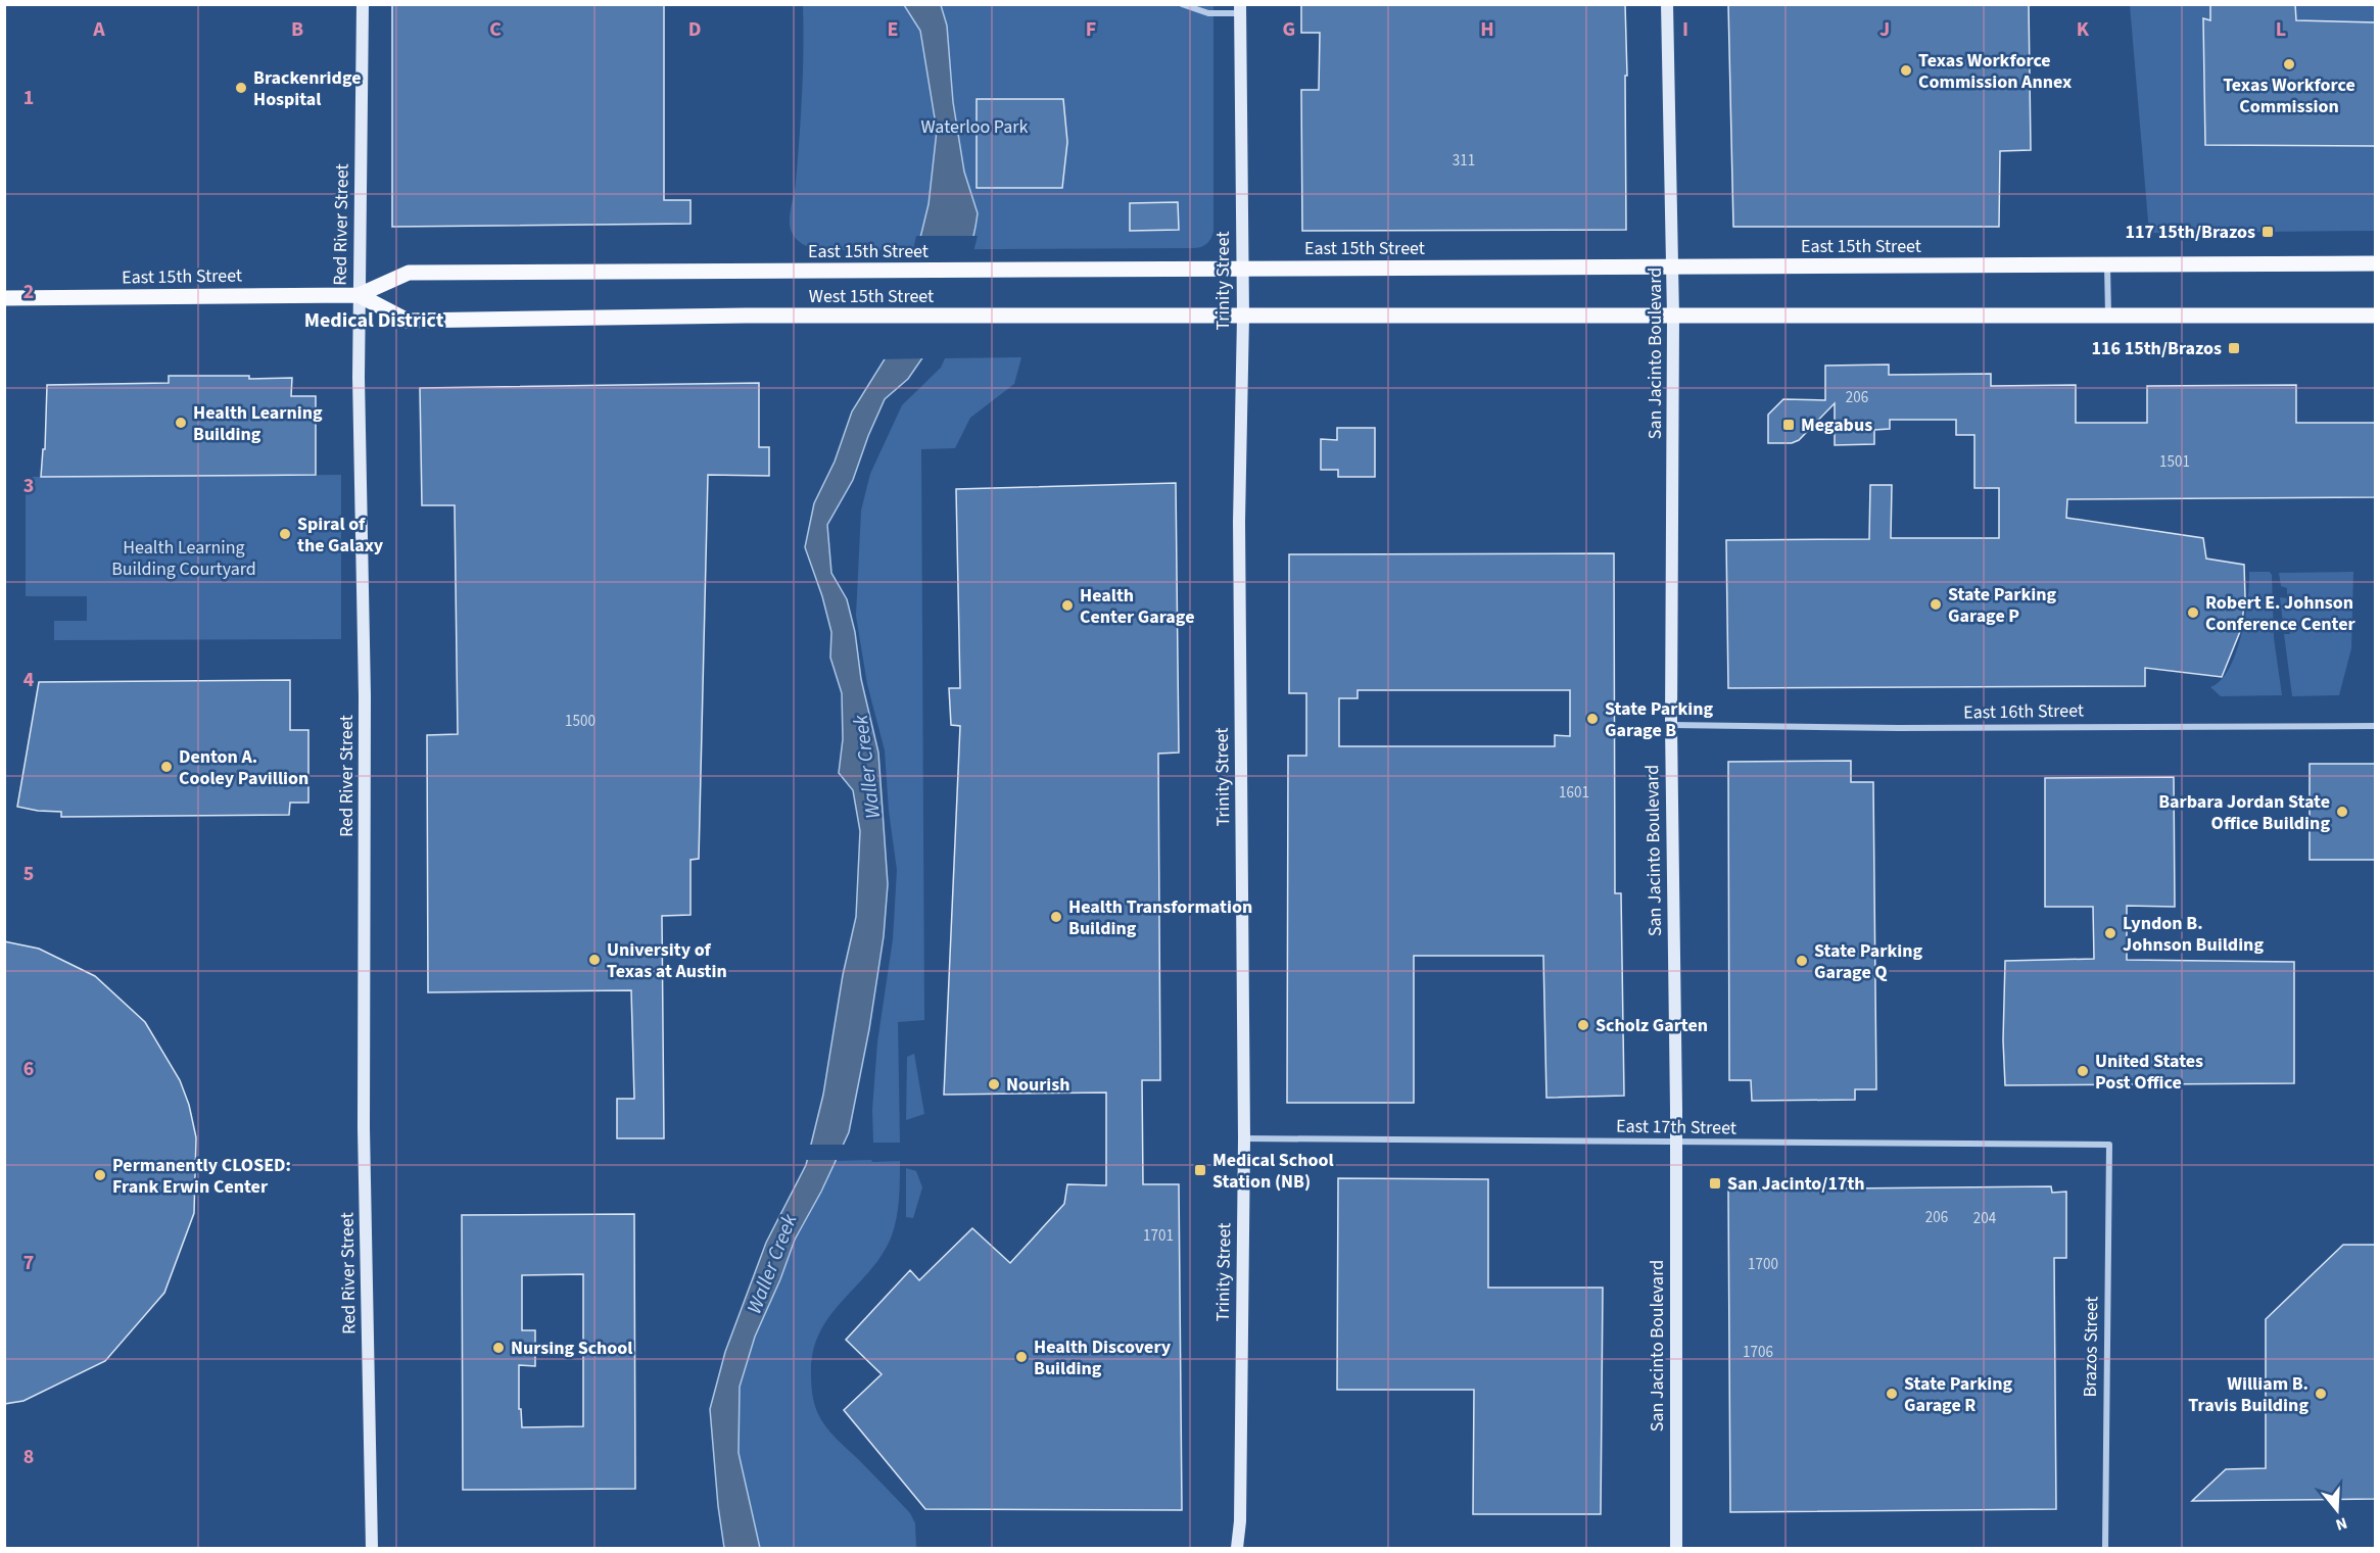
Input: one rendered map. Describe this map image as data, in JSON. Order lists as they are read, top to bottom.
{
  "streets": {
    "main road": [
      "Red River Street",
      "East 15th Street",
      "Trinity Street",
      "West 15th Street",
      "San Jacinto Boulevard"
    ],
    "street": ["East 16th Street", "East 17th Street", "Brazos Street"]
  },
  "crossings": [
    ["Red River Street", "East 15th Street"],
    ["East 15th Street", "Trinity Street"],
    ["East 15th Street", "West 15th Street"],
    ["East 15th Street", "San Jacinto Boulevard"],
    ["Trinity Street", "West 15th Street"],
    ["Trinity Street", "East 17th Street"],
    ["San Jacinto Boulevard", "East 16th Street"],
    ["San Jacinto Boulevard", "East 17th Street"],
    ["East 17th Street", "Brazos Street"]
  ],
  "districts": ["Medical District"],
  "water": ["Waller Creek"],
  "parks": ["Waterloo Park", "Health Learning Building Courtyard"],
  "places": {
    "other": [
      "Texas Workforce Commission",
      "Texas Workforce Commission Annex",
      "Brackenridge Hospital",
      "Health Learning Building",
      "Spiral of the Galaxy",
      "State Parking Garage P",
      "Health Center Garage",
      "Robert E. Johnson Conference Center",
      "State Parking Garage B",
      "Denton A. Cooley Pavillion",
      "Barbara Jordan State Office Building",
      "Health Transformation Building",
      "Lyndon B. Johnson Building",
      "University of Texas at Austin",
      "State Parking Garage Q",
      "Scholz Garten",
      "United States Post Office",
      "Nourish",
      "Permanently CLOSED: Frank Erwin Center",
      "Nursing School",
      "Health Discovery Building",
      "State Parking Garage R",
      "William B. Travis Building"
    ],
    "transit": [
      "117 15th/Brazos",
      "116 15th/Brazos",
      "Megabus",
      "Medical School Station (NB)",
      "San Jacinto/17th"
    ]
  },
  "house_numbers": [
    "311",
    "206",
    "1501",
    "1500",
    "1601",
    "206",
    "204",
    "1701",
    "1700",
    "1706"
  ],
  "north": "bottom",
  "grid": {
    "columns": [
      "A",
      "B",
      "C",
      "D",
      "E",
      "F",
      "G",
      "H",
      "I",
      "J",
      "K",
      "L"
    ],
    "rows": [
      "1",
      "2",
      "3",
      "4",
      "5",
      "6",
      "7",
      "8"
    ]
  }
}
